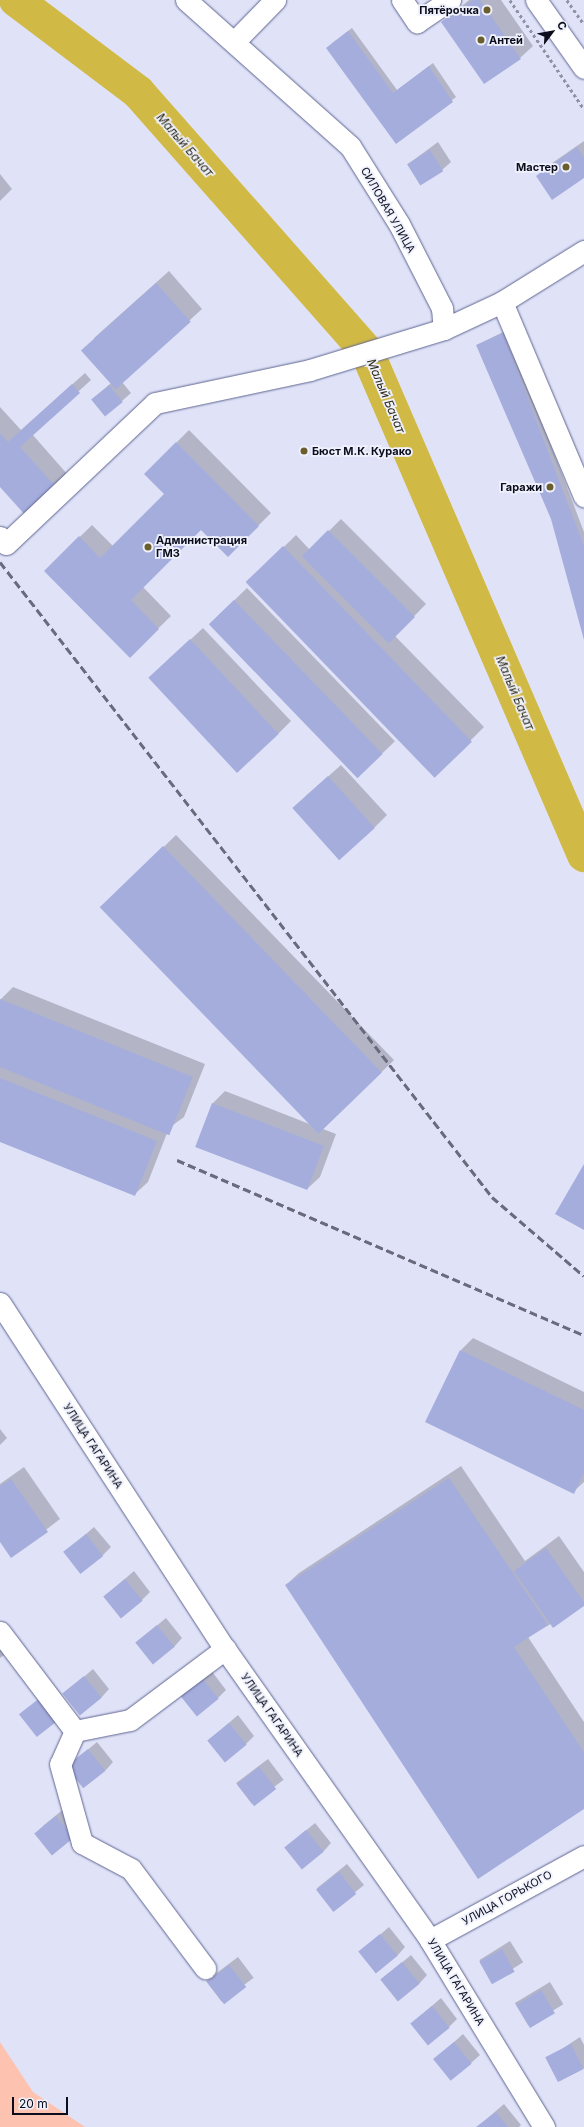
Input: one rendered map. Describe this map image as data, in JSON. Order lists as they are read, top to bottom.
{
  "streets": {
    "street": ["СИЛОВАЯ УЛИЦА", "УЛИЦА ГАГАРИНА", "УЛИЦА ГОРЬКОГО"]
  },
  "crossings": [
    ["УЛИЦА ГАГАРИНА", "УЛИЦА ГОРЬКОГО"]
  ],
  "water": ["Малый Бачат"],
  "places": [
    "Пятёрочка",
    "Антей",
    "Мастер",
    "Бюст М.К. Курако",
    "Гаражи",
    "Администрация ГМЗ"
  ],
  "scale_bar": "20 m",
  "north": "top right"
}
